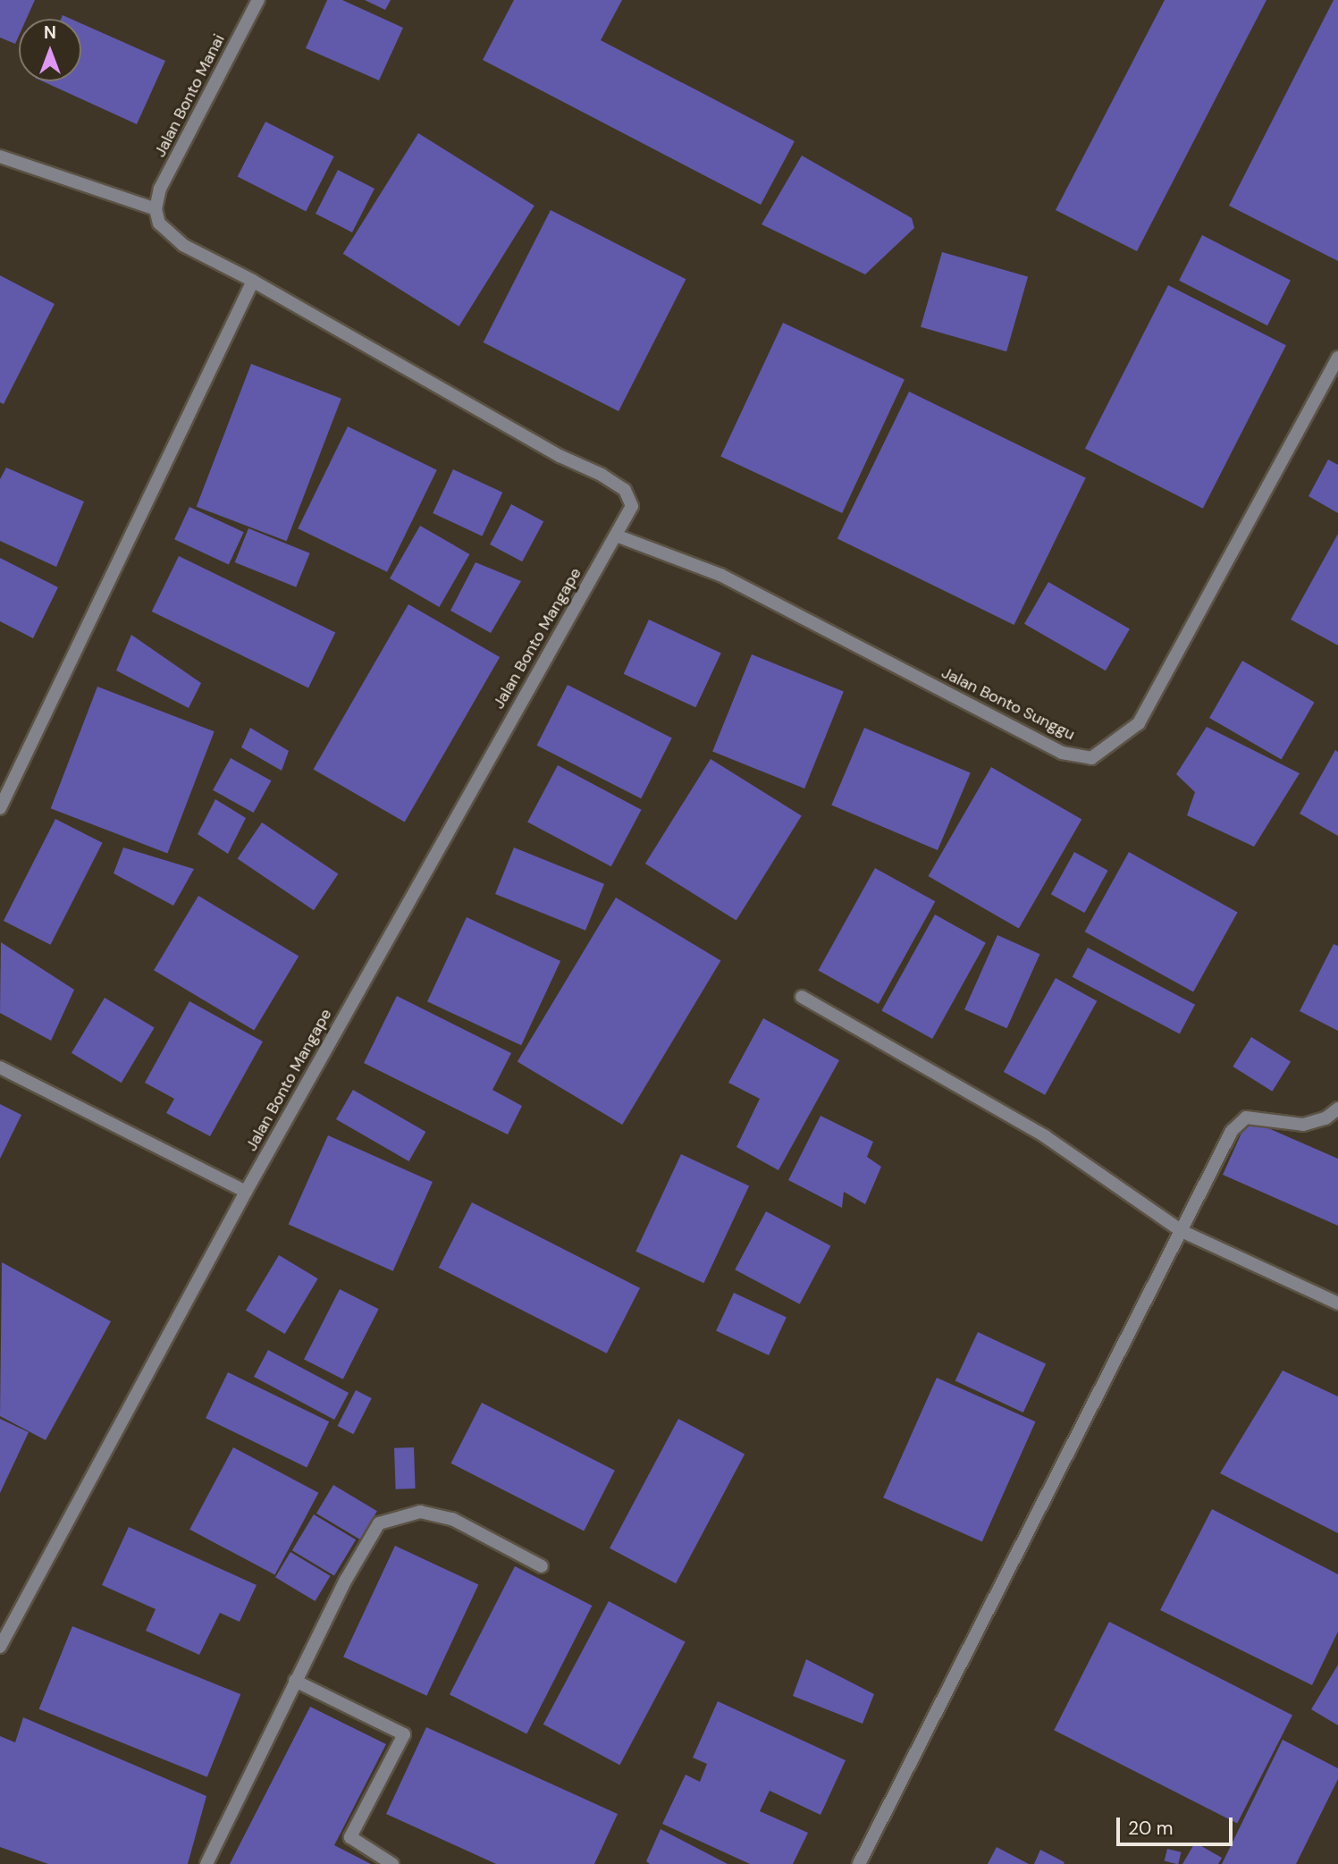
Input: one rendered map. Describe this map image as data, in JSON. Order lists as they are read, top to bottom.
{
  "streets": {
    "street": ["Jalan Bonto Manai", "Jalan Bonto Mangape", "Jalan Bonto Sunggu"]
  },
  "crossings": [
    ["Jalan Bonto Manai", "Jalan Bonto Mangape"],
    ["Jalan Bonto Mangape", "Jalan Bonto Sunggu"]
  ],
  "scale_bar": "20 m",
  "north": "top"
}
